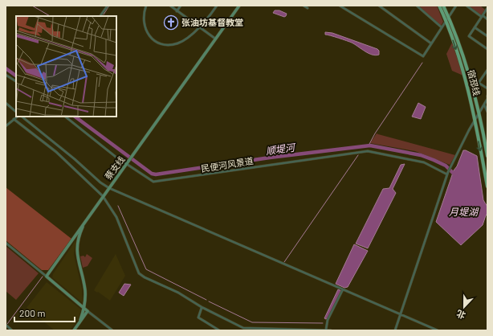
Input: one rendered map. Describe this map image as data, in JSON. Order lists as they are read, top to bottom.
{
  "streets": {
    "main road": ["宿邳线"],
    "street": ["民便河风景道", "蔡支线"]
  },
  "crossings": [
    ["民便河风景道", "蔡支线"]
  ],
  "water": ["顺堤河", "月堤湖"],
  "places": {
    "church": ["张油坊基督教堂"]
  },
  "scale_bar": "200 m",
  "north": "bottom"
}
